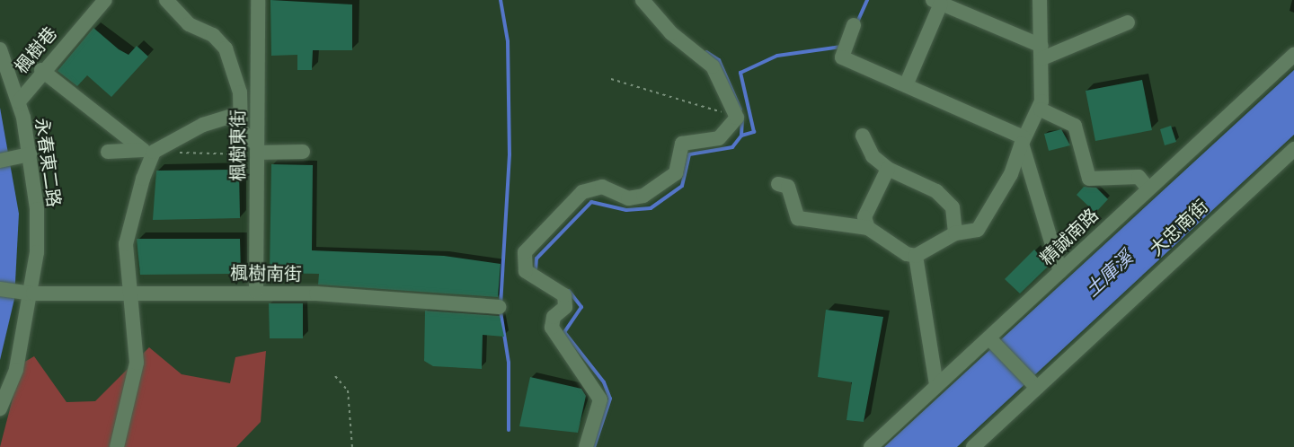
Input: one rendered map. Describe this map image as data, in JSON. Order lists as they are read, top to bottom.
{
  "streets": {
    "street": [
      "楓樹巷",
      "楓樹東街",
      "永春東二路",
      "大忠南街",
      "精誠南路",
      "楓樹南街"
    ]
  },
  "crossings": [
    ["楓樹巷", "永春東二路"],
    ["楓樹東街", "楓樹南街"],
    ["永春東二路", "楓樹南街"]
  ],
  "water": ["土庫溪"]
}
